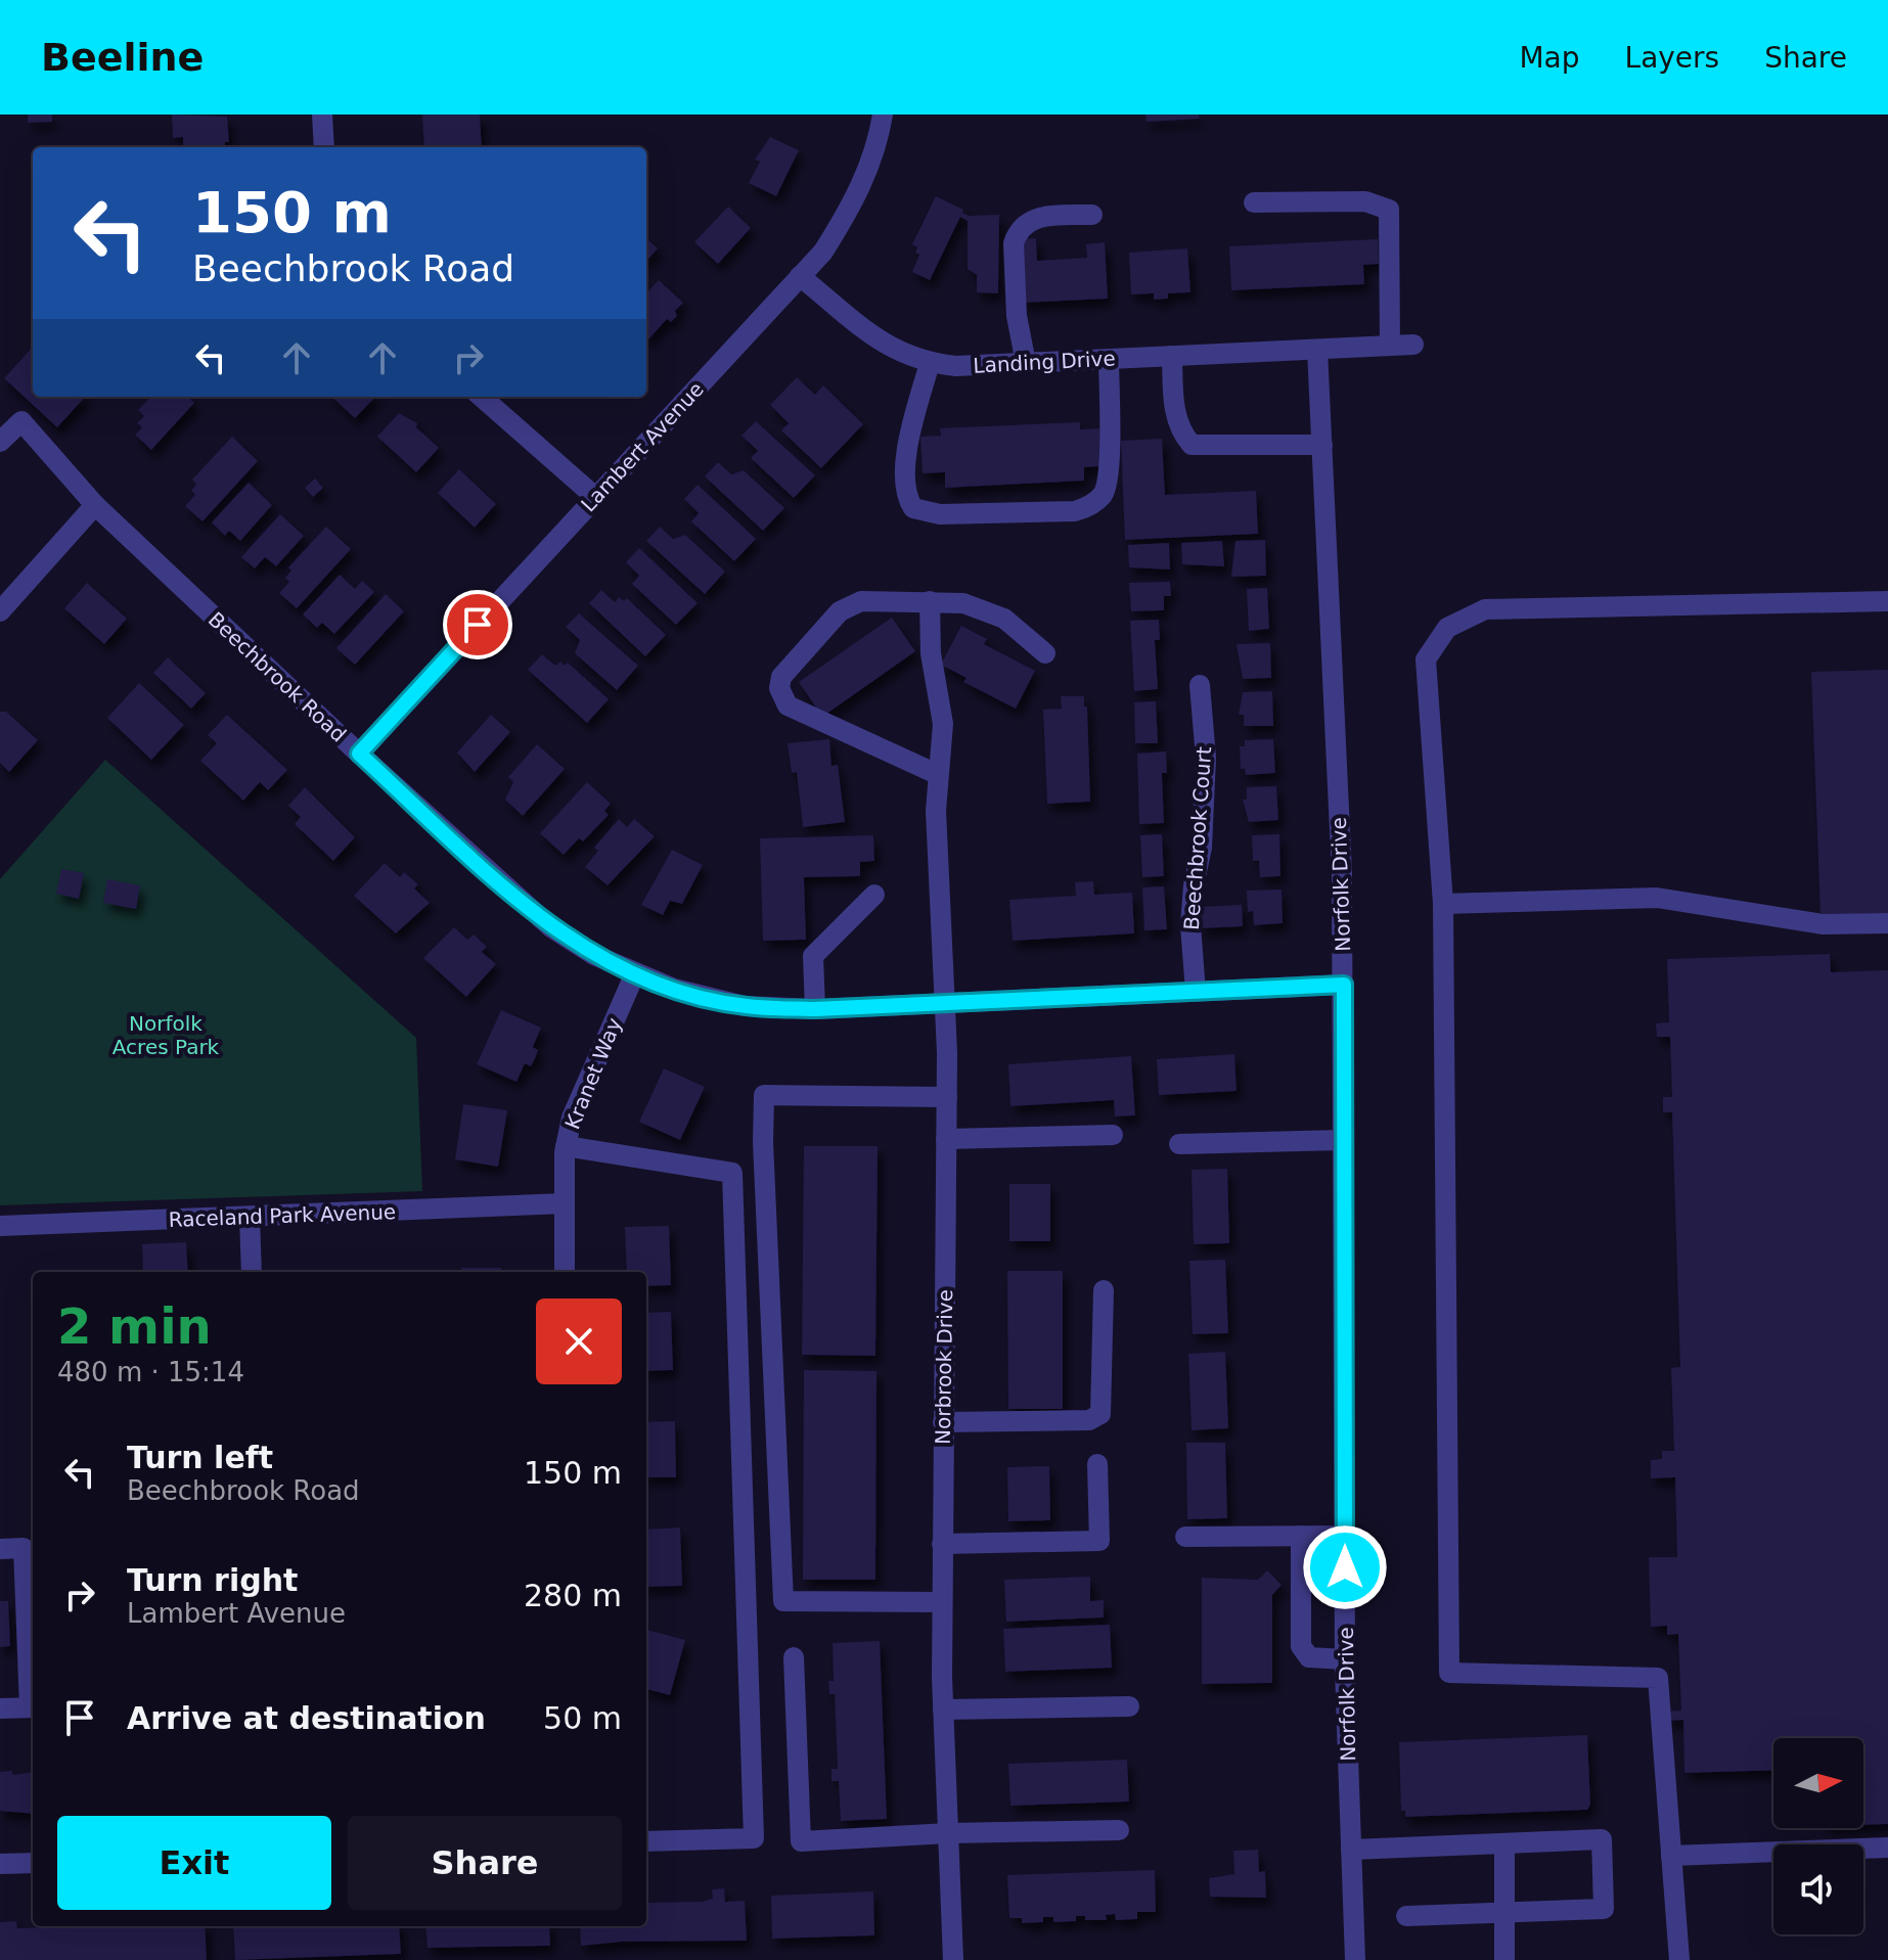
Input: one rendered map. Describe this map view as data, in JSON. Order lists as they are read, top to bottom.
{
  "streets": {
    "street": [
      "Landing Drive",
      "Lambert Avenue",
      "Beechbrook Road",
      "Beechbrook Court",
      "Norfolk Drive",
      "Kranet Way",
      "Raceland Park Avenue",
      "Norbrook Drive"
    ]
  },
  "crossings": [
    ["Landing Drive", "Lambert Avenue"],
    ["Landing Drive", "Norfolk Drive"],
    ["Lambert Avenue", "Beechbrook Road"],
    ["Beechbrook Road", "Beechbrook Court"],
    ["Beechbrook Road", "Norfolk Drive"],
    ["Beechbrook Road", "Kranet Way"],
    ["Beechbrook Road", "Norbrook Drive"],
    ["Kranet Way", "Raceland Park Avenue"]
  ],
  "parks": ["Norfolk Acres Park"],
  "north": "right",
  "page": {
    "header": "Beeline",
    "nav": ["Map", "Layers", "Share"],
    "turn": ["150 m", "Beechbrook Road"],
    "heading": ["2 min", "480 m · 15:14"],
    "list": [
      {
        "name": "Turn left",
        "note": "Beechbrook Road",
        "value": "150 m"
      },
      {
        "name": "Turn right",
        "note": "Lambert Avenue",
        "value": "280 m"
      },
      {
        "name": "Arrive at destination",
        "value": "50 m"
      }
    ],
    "buttons": ["Exit", "Share"]
  }
}
